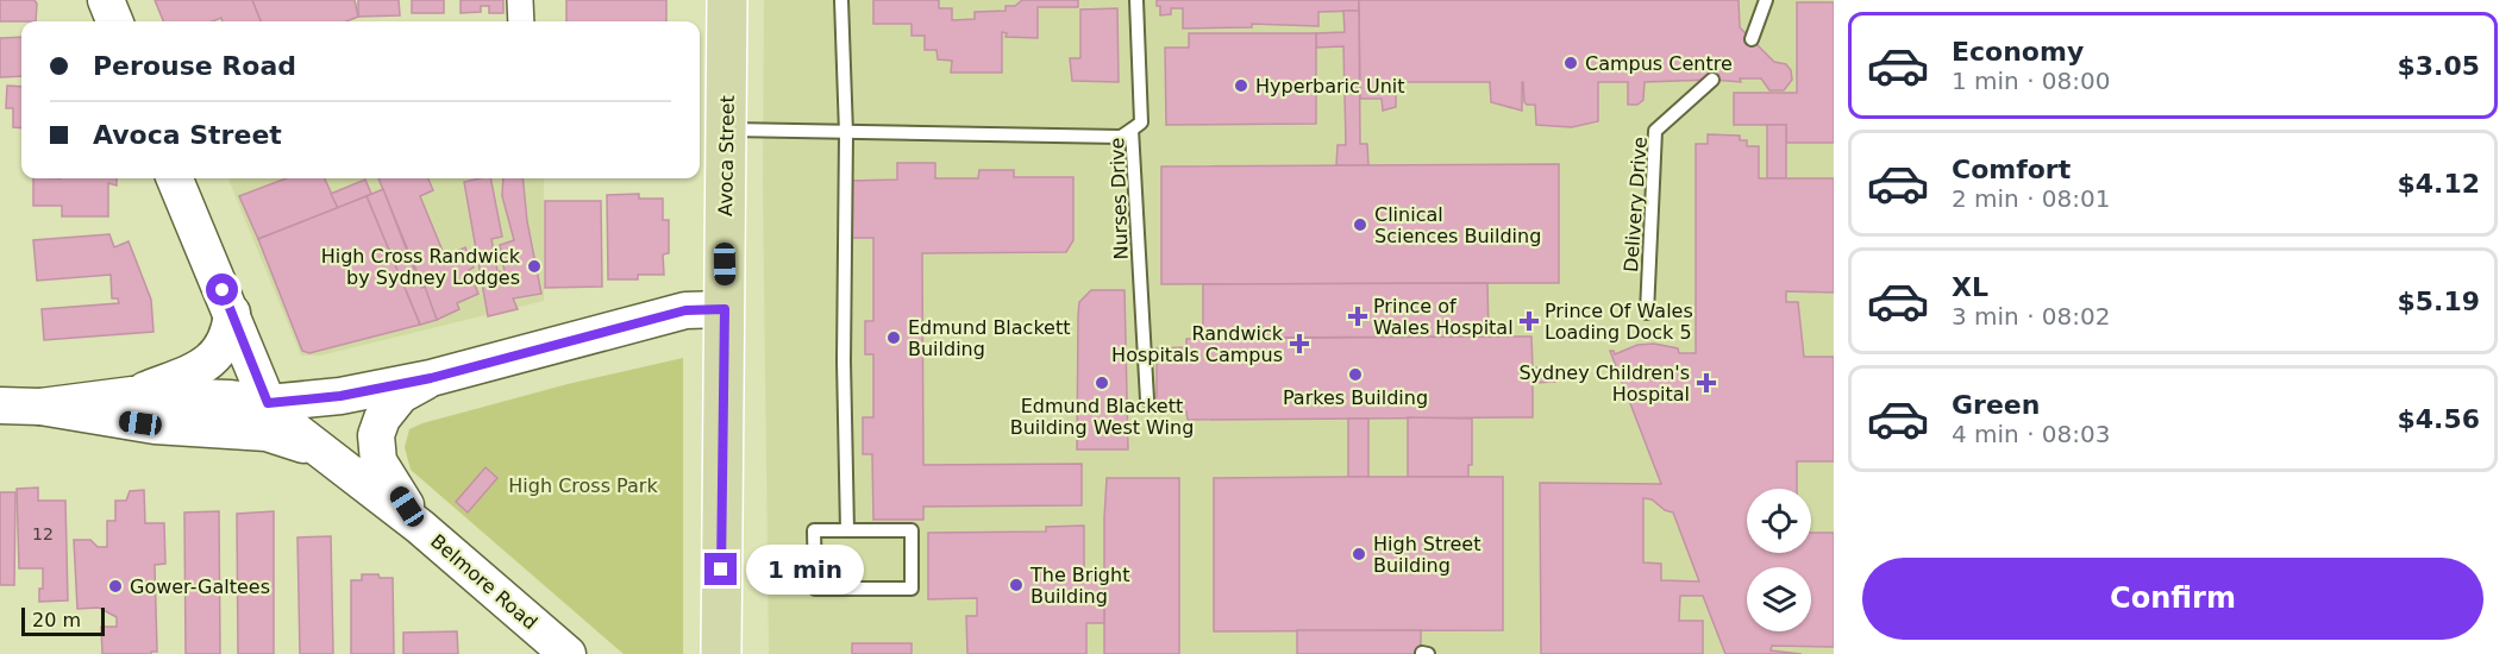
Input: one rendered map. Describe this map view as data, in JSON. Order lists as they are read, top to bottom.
{
  "streets": {
    "main road": ["Avoca Street", "Belmore Road"],
    "lane": ["Nurses Drive", "Delivery Drive"]
  },
  "parks": ["High Cross Park"],
  "places": {
    "other": [
      "Campus Centre",
      "Hyperbaric Unit",
      "Clinical Sciences Building",
      "High Cross Randwick by Sydney Lodges",
      "Edmund Blackett Building",
      "Parkes Building",
      "Edmund Blackett Building West Wing",
      "High Street Building",
      "The Bright Building",
      "Gower-Galtees"
    ],
    "health": [
      "Prince of Wales Hospital",
      "Prince Of Wales Loading Dock 5",
      "Randwick Hospitals Campus",
      "Sydney Children's Hospital"
    ]
  },
  "house_numbers": ["12"],
  "scale_bar": "20 m",
  "page": {
    "list": [
      {
        "name": "Economy",
        "note": "1 min · 08:00",
        "value": "$3.05"
      },
      {
        "name": "Comfort",
        "note": "2 min · 08:01",
        "value": "$4.12"
      },
      {
        "name": "XL",
        "note": "3 min · 08:02",
        "value": "$5.19"
      },
      {
        "name": "Green",
        "note": "4 min · 08:03",
        "value": "$4.56"
      }
    ],
    "banner": ["Perouse Road", "Avoca Street"],
    "buttons": "Confirm",
    "bubble": "1 min",
    "scale": "20 m"
  }
}
